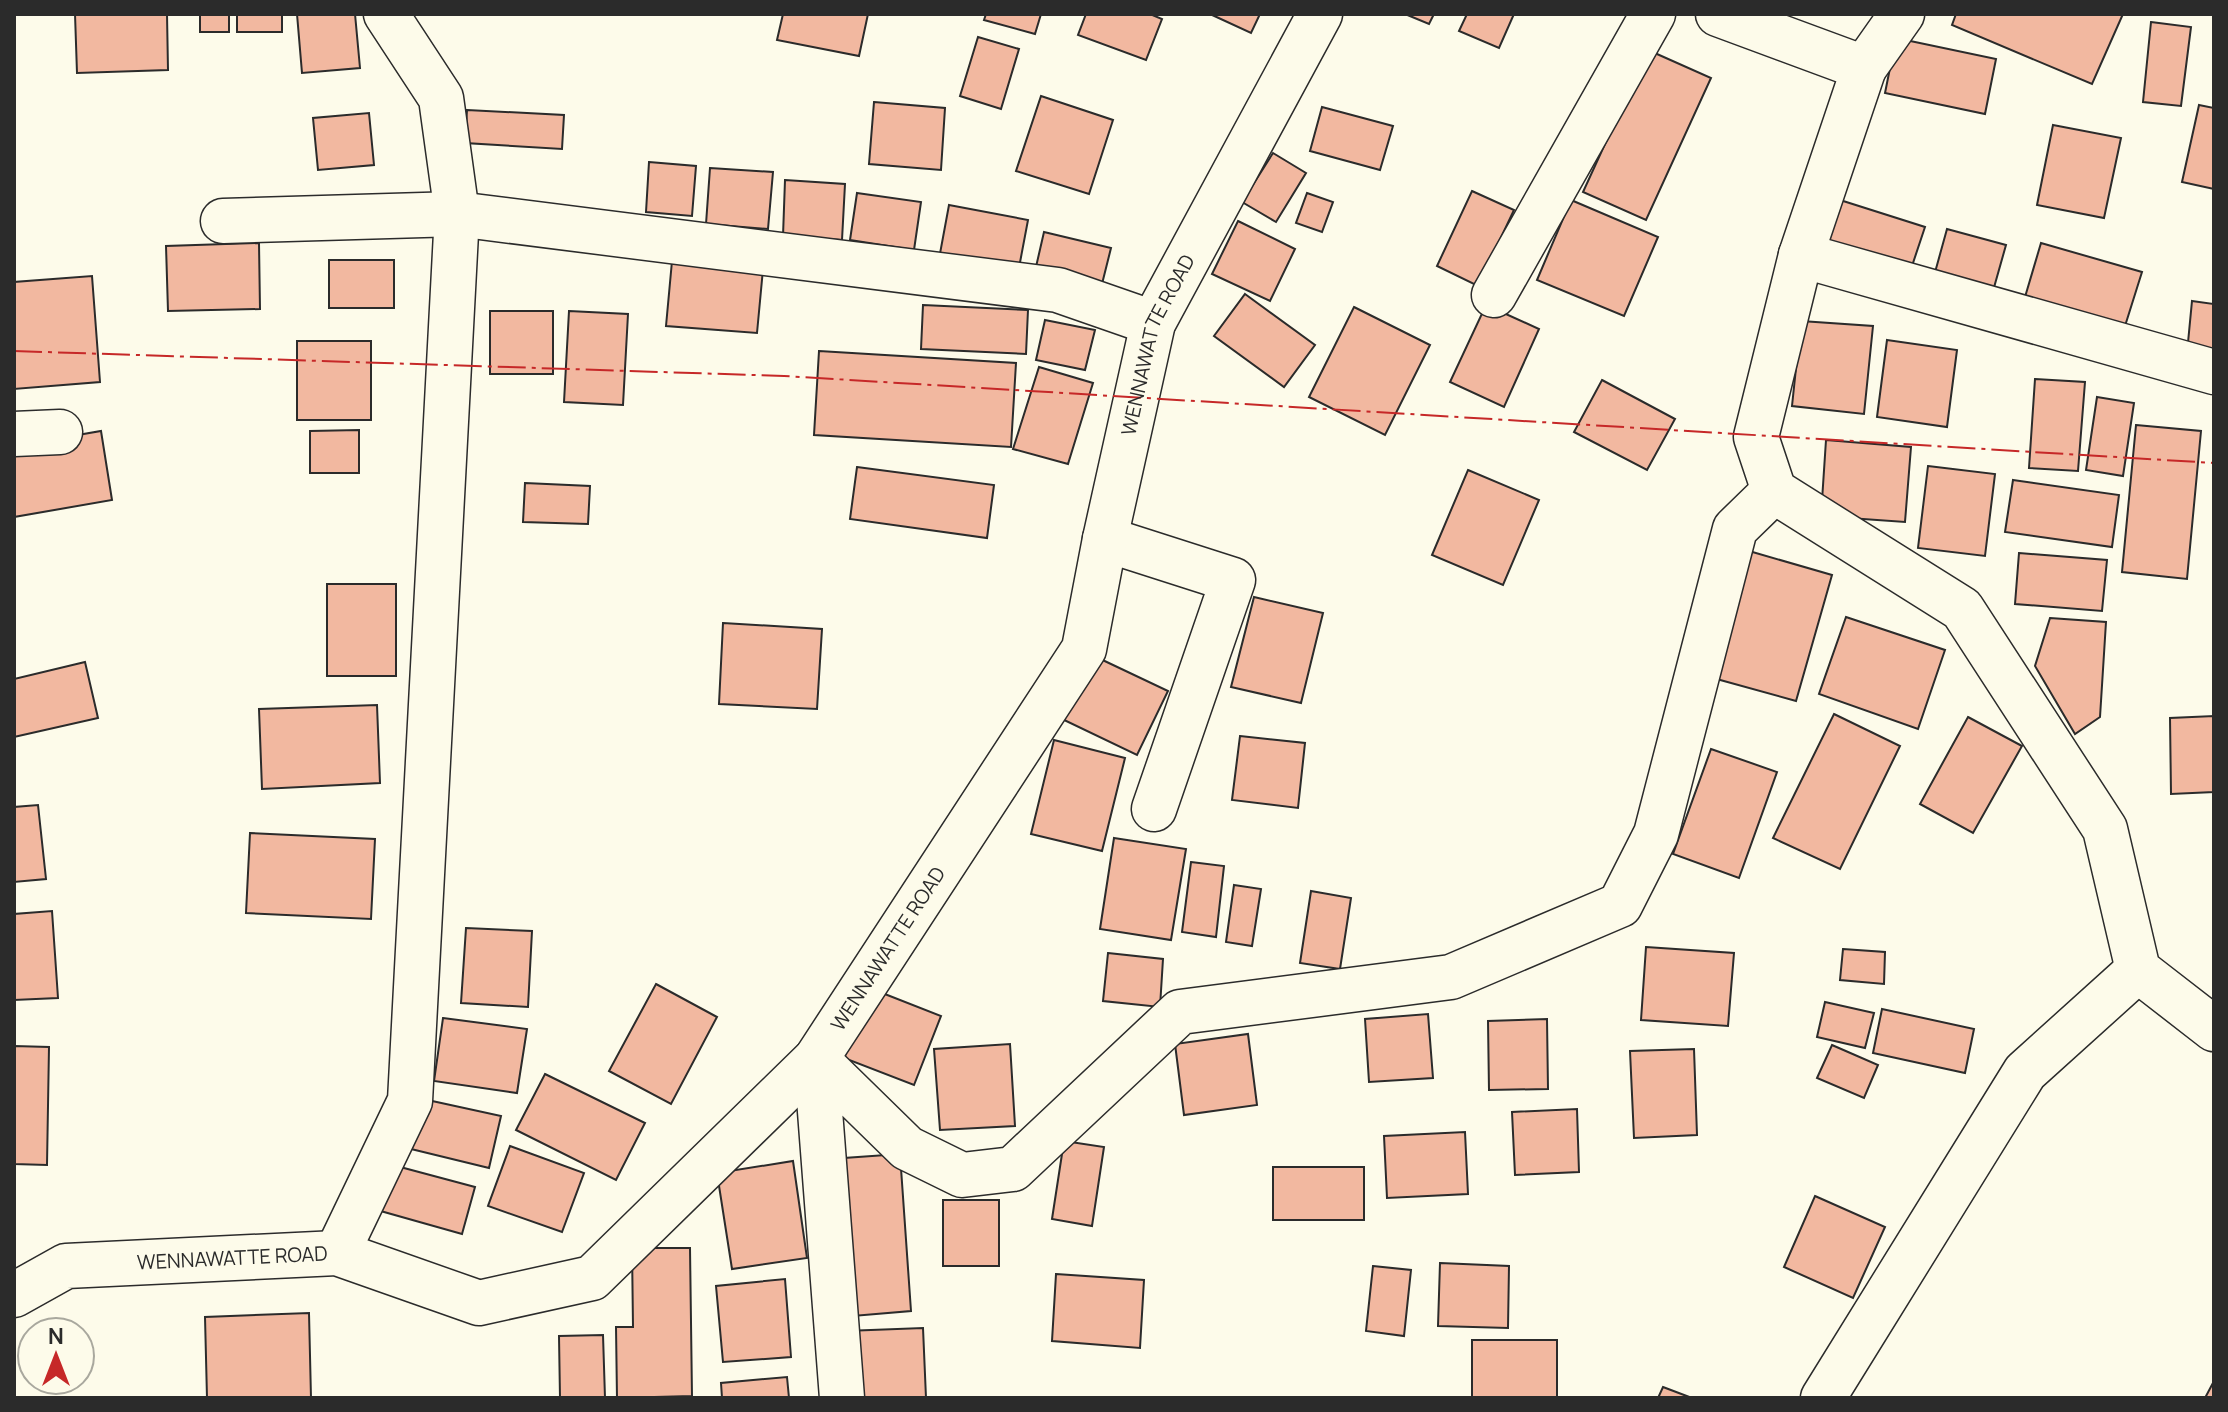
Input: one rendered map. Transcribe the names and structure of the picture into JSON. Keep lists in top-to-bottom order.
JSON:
{
  "streets": {
    "street": ["WENNAWATTE ROAD"]
  },
  "north": "top"
}
